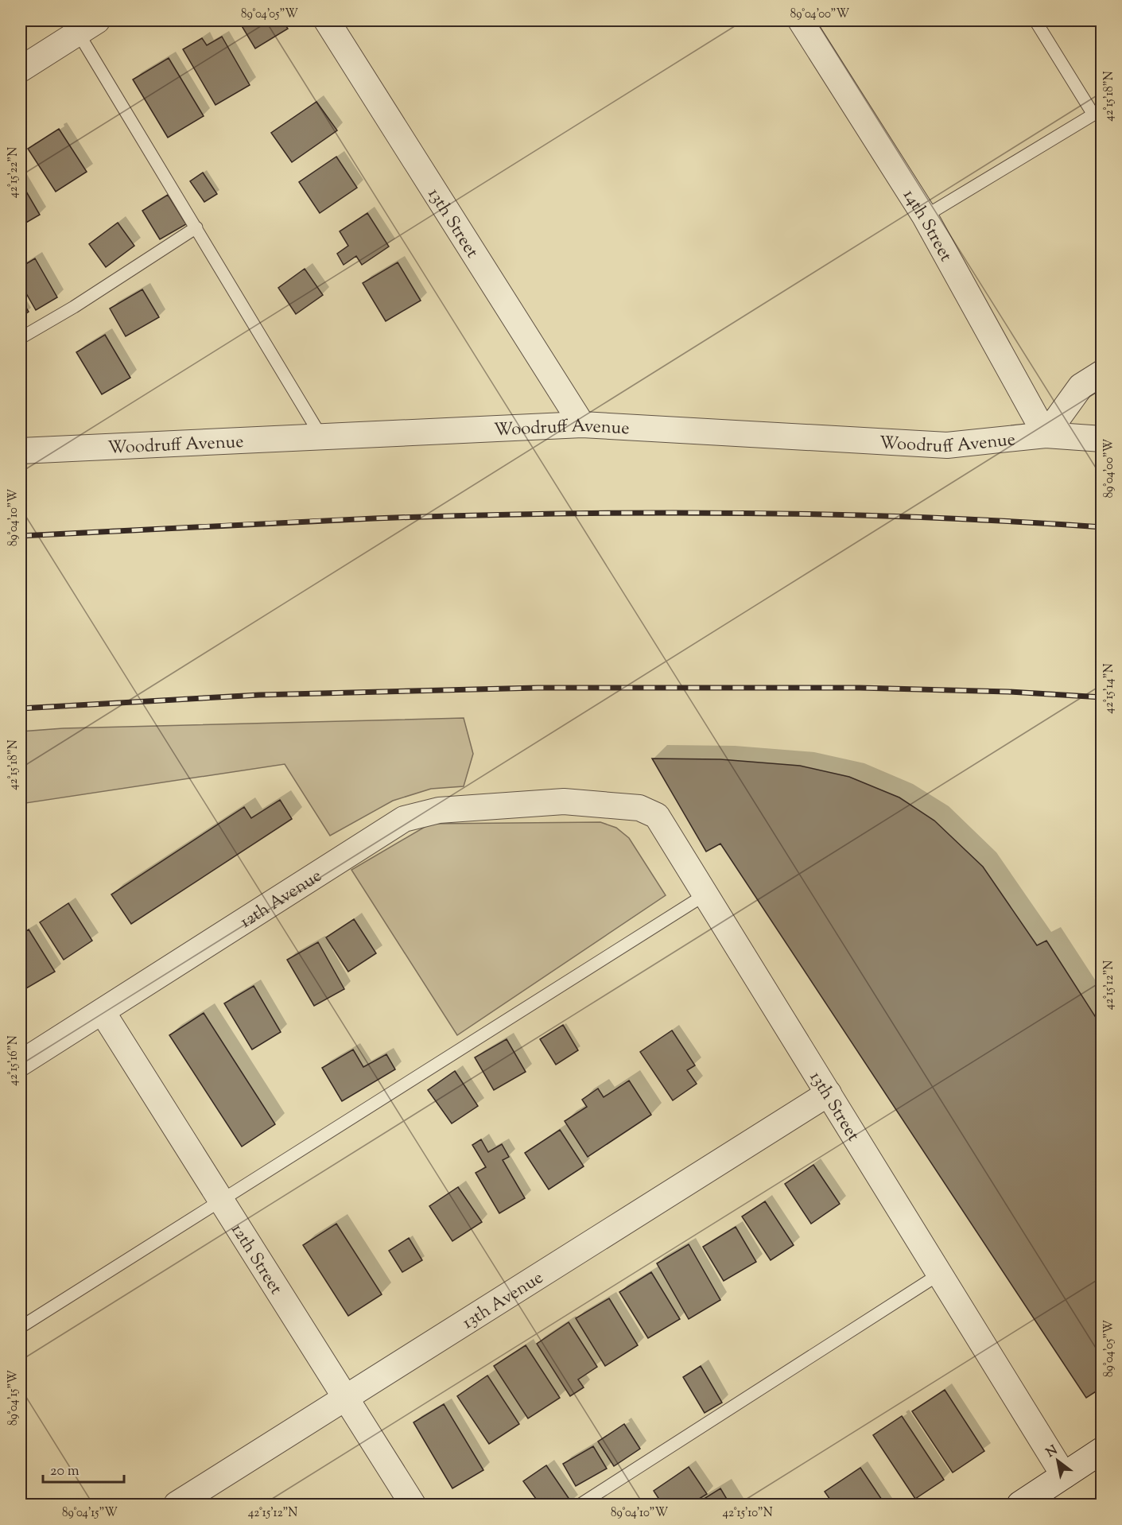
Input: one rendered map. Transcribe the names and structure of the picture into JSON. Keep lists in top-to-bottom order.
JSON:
{
  "streets": {
    "street": [
      "13th Street",
      "14th Street",
      "Woodruff Avenue",
      "12th Avenue",
      "12th Street",
      "13th Avenue"
    ]
  },
  "crossings": [
    ["13th Street", "Woodruff Avenue"],
    ["13th Street", "12th Avenue"],
    ["13th Street", "13th Avenue"],
    ["14th Street", "Woodruff Avenue"],
    ["12th Avenue", "12th Street"],
    ["12th Street", "13th Avenue"]
  ],
  "scale_bar": "20 m",
  "north": "top left",
  "coordinates": [
    "89°04'05\"W",
    "89°04'00\"W",
    "42°15'18\"N",
    "42°15'22\"N",
    "89°04'10\"W",
    "42°15'14\"N",
    "42°15'12\"N",
    "42°15'16\"N",
    "89°04'15\"W",
    "42°15'10\"N"
  ]
}
